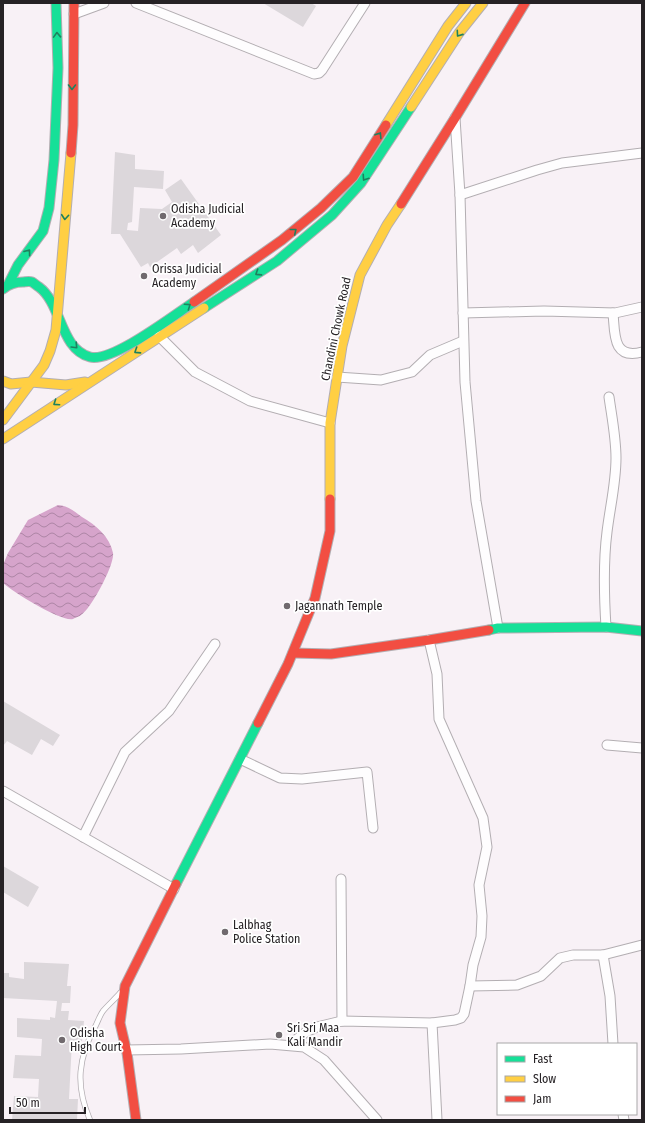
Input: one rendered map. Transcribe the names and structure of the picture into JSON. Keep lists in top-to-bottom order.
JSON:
{
  "streets": {
    "main road": ["Chandini Chowk Road"]
  },
  "places": [
    "Odisha Judicial Academy",
    "Orissa Judicial Academy",
    "Jagannath Temple",
    "Lalbhag Police Station",
    "Sri Sri Maa Kali Mandir",
    "Odisha High Court"
  ],
  "legend": ["Fast", "Slow", "Jam"],
  "scale_bar": "50 m"
}
